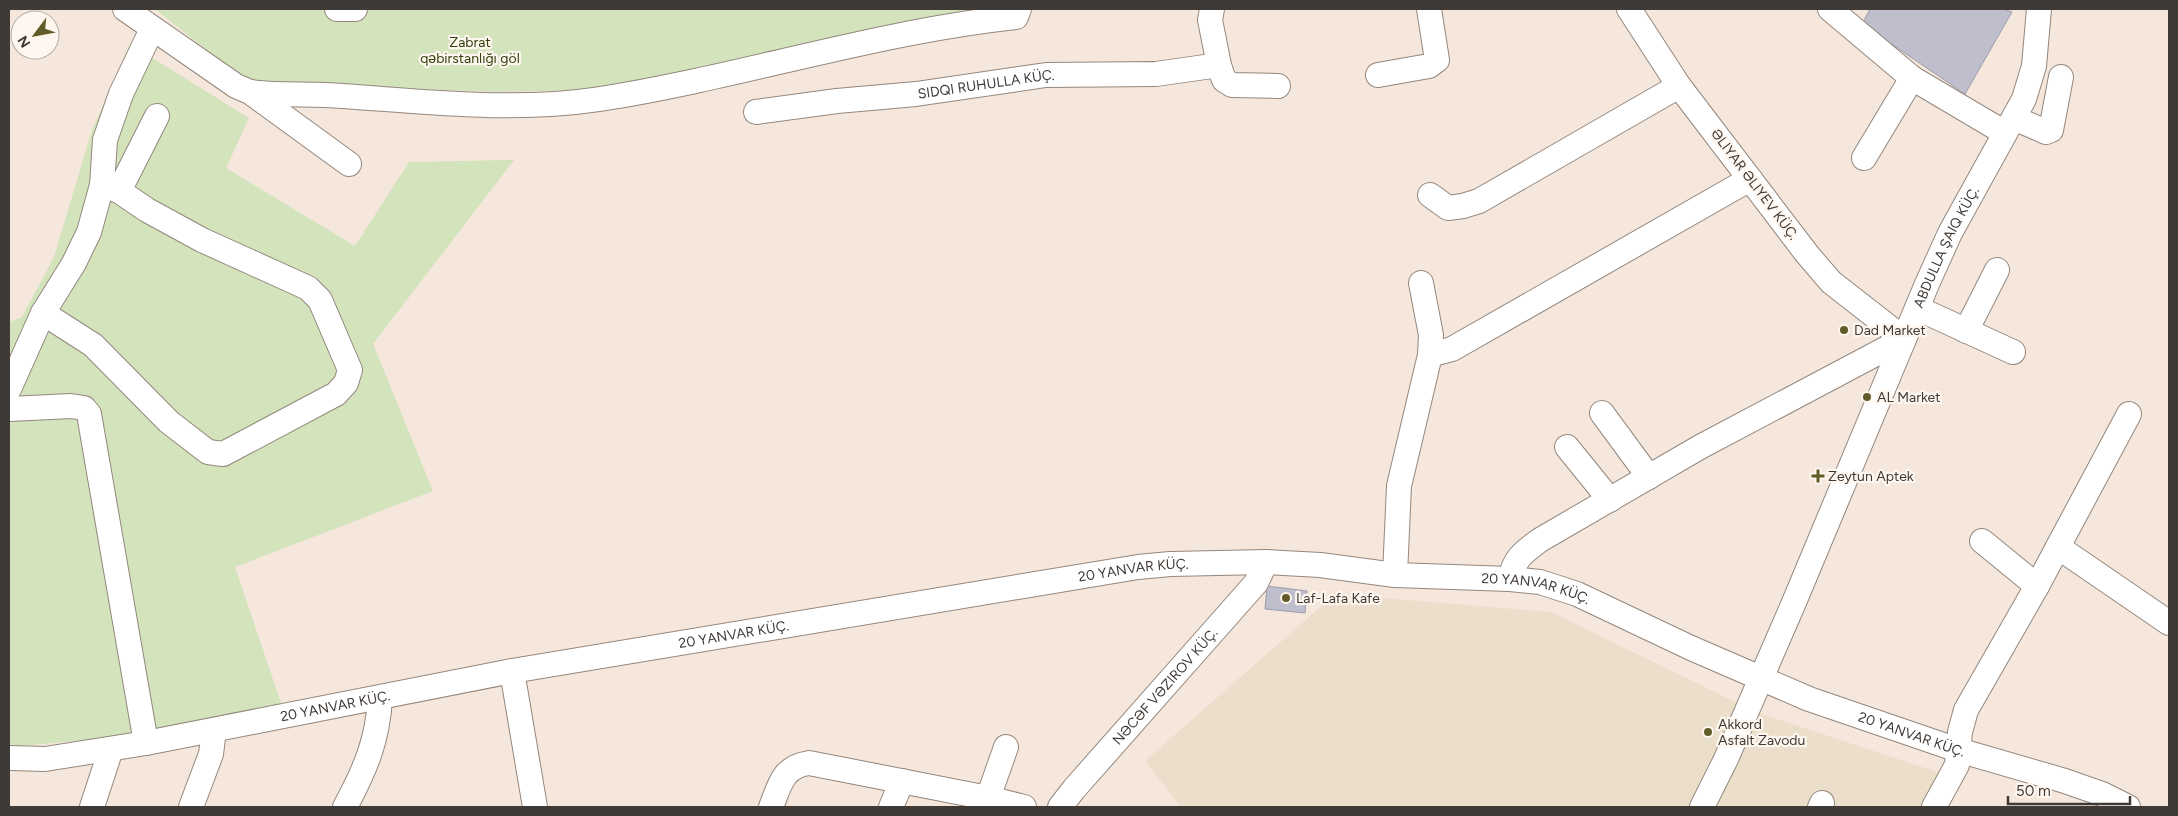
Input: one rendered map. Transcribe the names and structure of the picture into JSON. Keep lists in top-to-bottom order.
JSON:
{
  "streets": {
    "street": [
      "SIDQI RUHULLA KÜÇ.",
      "ƏLIYAR ƏLIYEV KÜÇ.",
      "ABDULLA ŞAIQ KÜÇ.",
      "20 YANVAR KÜÇ.",
      "NƏCƏF VƏZIROV KÜÇ."
    ]
  },
  "crossings": [
    ["ƏLIYAR ƏLIYEV KÜÇ.", "ABDULLA ŞAIQ KÜÇ."],
    ["ABDULLA ŞAIQ KÜÇ.", "20 YANVAR KÜÇ."],
    ["20 YANVAR KÜÇ.", "NƏCƏF VƏZIROV KÜÇ."]
  ],
  "parks": ["Zabrat qəbirstanlığı göl"],
  "places": {
    "other": [
      "Dad Market",
      "AL Market",
      "Laf-Lafa Kafe",
      "Akkord Asfalt Zavodu"
    ],
    "health": ["Zeytun Aptek"]
  },
  "scale_bar": "50 m",
  "north": "bottom left"
}
